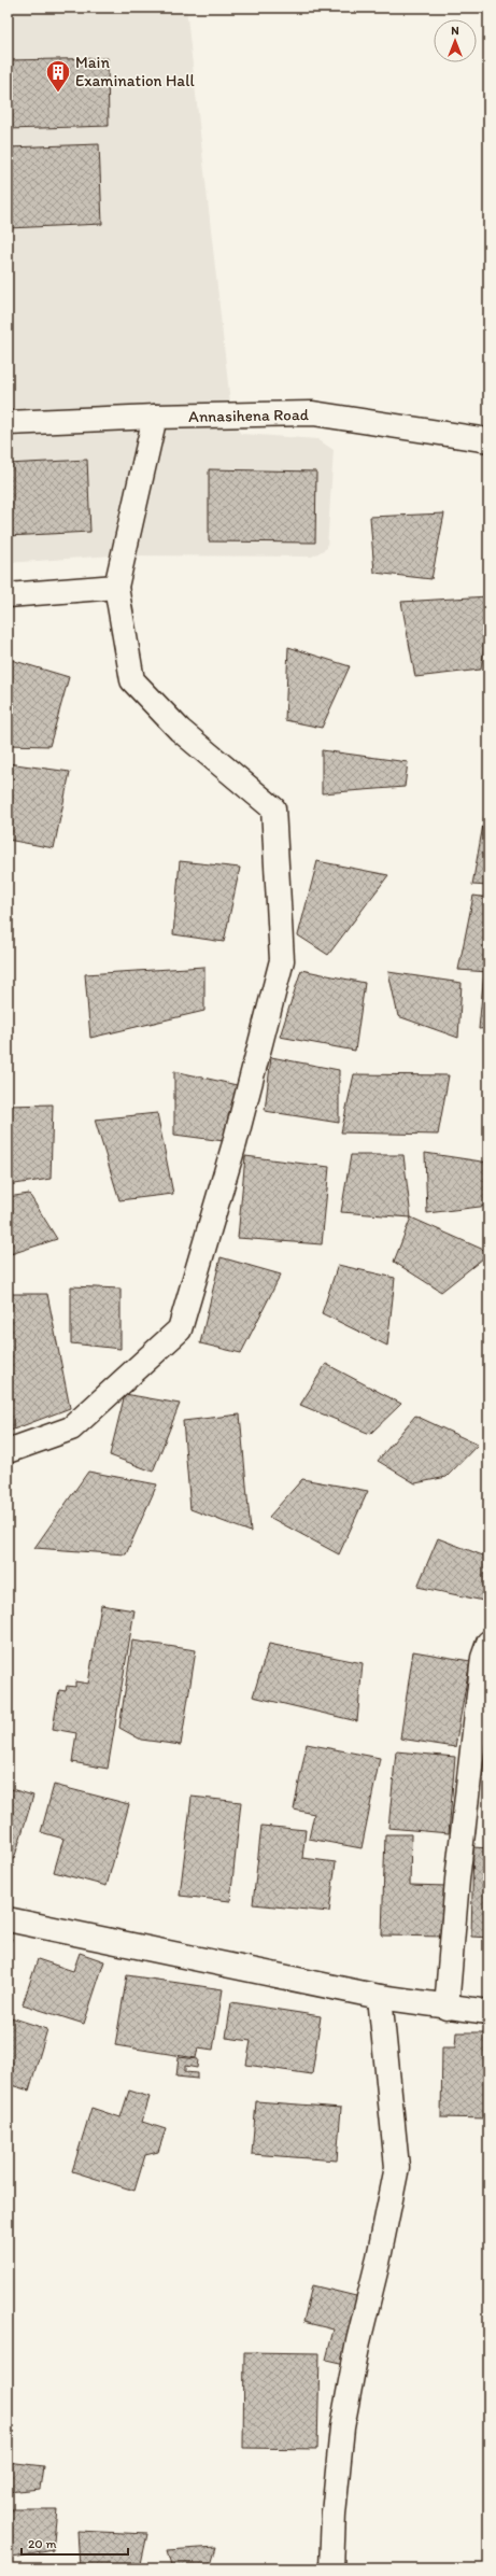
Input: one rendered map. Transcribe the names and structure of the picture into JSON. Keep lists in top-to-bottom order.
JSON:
{
  "streets": {
    "street": ["Annasihena Road"]
  },
  "places": {
    "building": ["Main Examination Hall"]
  },
  "scale_bar": "20 m",
  "north": "top"
}
